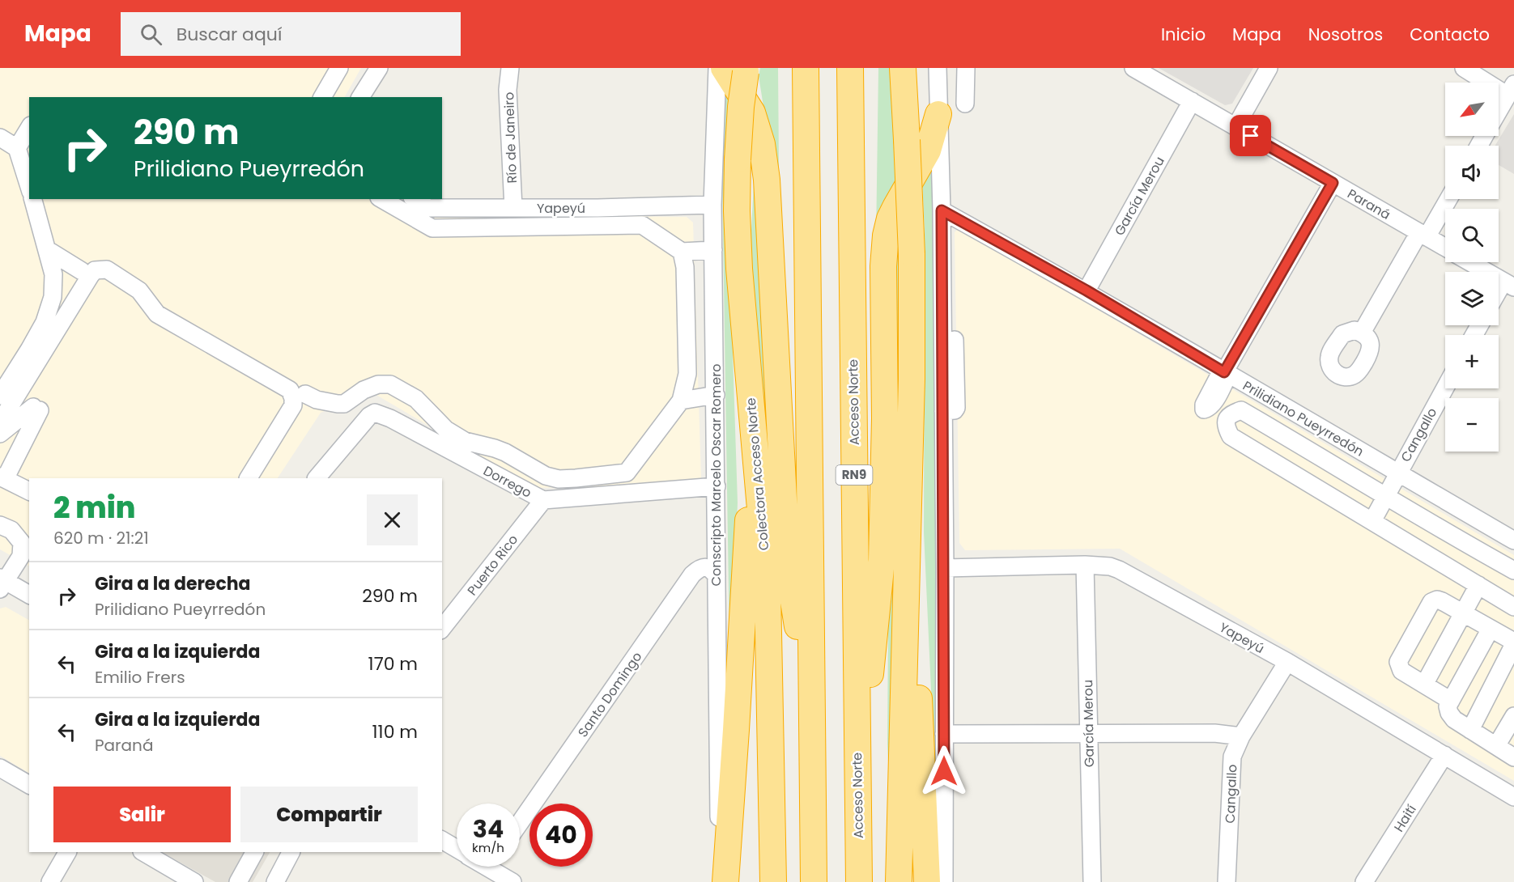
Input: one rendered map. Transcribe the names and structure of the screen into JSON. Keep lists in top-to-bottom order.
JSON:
{
  "streets": {
    "highway": ["Acceso Norte", "Colectora Acceso Norte", "RN9"],
    "street": [
      "Río de Janeiro",
      "García Merou",
      "Paraná",
      "Yapeyú",
      "Prilidiano Pueyrredón",
      "Cangallo",
      "Conscripto Marcelo Oscar Romero",
      "Dorrego",
      "Puerto Rico",
      "Santo Domingo",
      "Haití"
    ]
  },
  "crossings": [
    ["Río de Janeiro", "Yapeyú"],
    ["García Merou", "Paraná"],
    ["García Merou", "Yapeyú"],
    ["García Merou", "Prilidiano Pueyrredón"],
    ["Yapeyú", "Cangallo"],
    ["Yapeyú", "Conscripto Marcelo Oscar Romero"],
    ["Yapeyú", "Haití"],
    ["Prilidiano Pueyrredón", "Cangallo"],
    ["Conscripto Marcelo Oscar Romero", "Dorrego"],
    ["Conscripto Marcelo Oscar Romero", "Santo Domingo"],
    ["Dorrego", "Puerto Rico"]
  ],
  "north": "bottom left",
  "page": {
    "header": "Mapa",
    "search": "Buscar aquí",
    "nav": [
      "Inicio",
      "Mapa",
      "Nosotros",
      "Contacto"
    ],
    "map_buttons": ["+", "−"],
    "turn": ["290 m", "Prilidiano Pueyrredón"],
    "heading": ["2 min", "620 m · 21:21"],
    "list": [
      {
        "name": "Gira a la derecha",
        "note": "Prilidiano Pueyrredón",
        "value": "290 m"
      },
      {
        "name": "Gira a la izquierda",
        "note": "Emilio Frers",
        "value": "170 m"
      },
      {
        "name": "Gira a la izquierda",
        "note": "Paraná",
        "value": "110 m"
      }
    ],
    "buttons": ["Salir", "Compartir"],
    "speed": "34 km/h",
    "limit": "40"
  }
}
